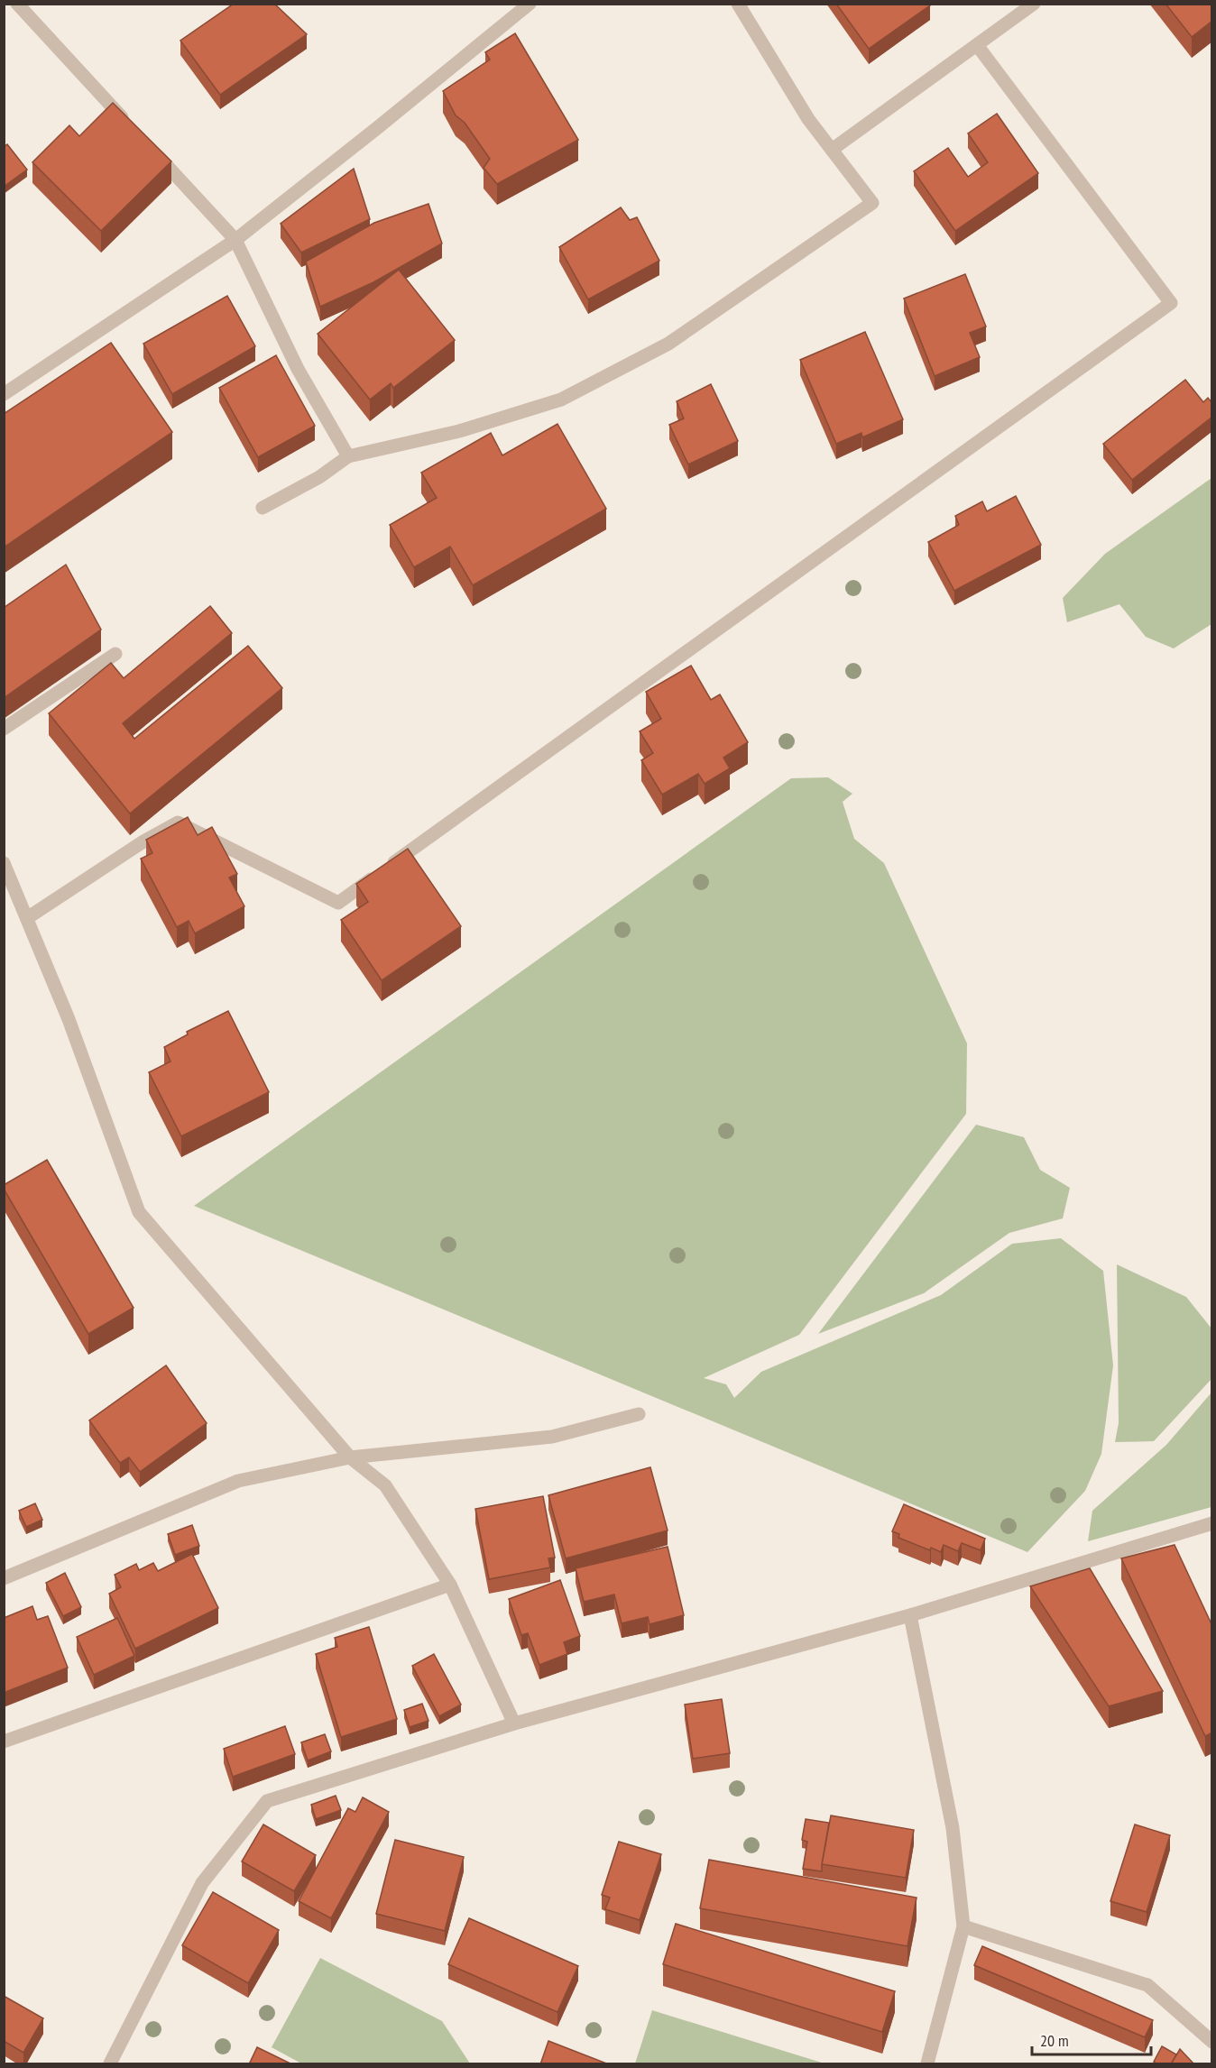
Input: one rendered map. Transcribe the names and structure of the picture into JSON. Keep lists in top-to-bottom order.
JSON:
{
  "scale_bar": "20 m"
}
